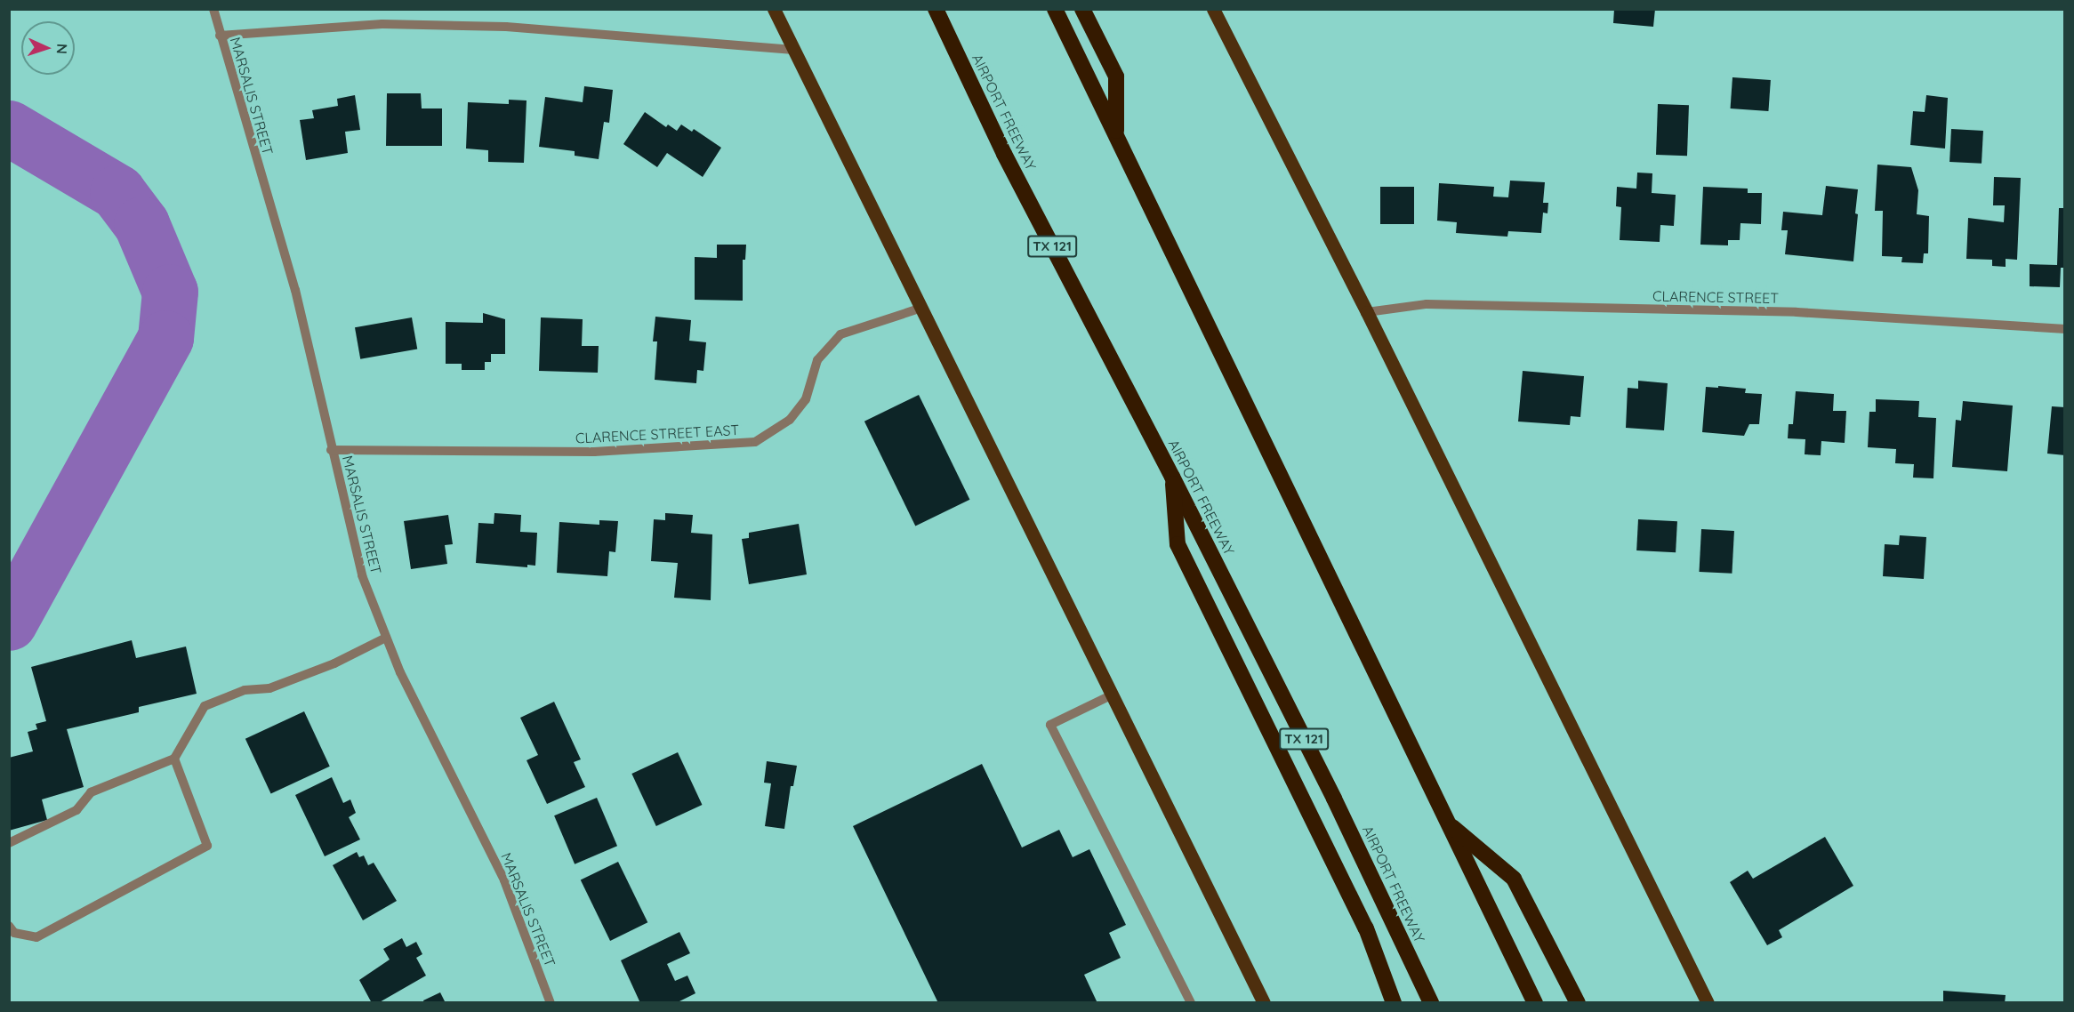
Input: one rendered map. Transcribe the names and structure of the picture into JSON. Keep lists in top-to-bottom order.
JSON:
{
  "streets": {
    "highway": ["AIRPORT FREEWAY", "TX 121"],
    "street": ["MARSALIS STREET", "CLARENCE STREET", "CLARENCE STREET EAST"]
  },
  "crossings": [
    ["MARSALIS STREET", "CLARENCE STREET EAST"]
  ],
  "north": "right"
}
